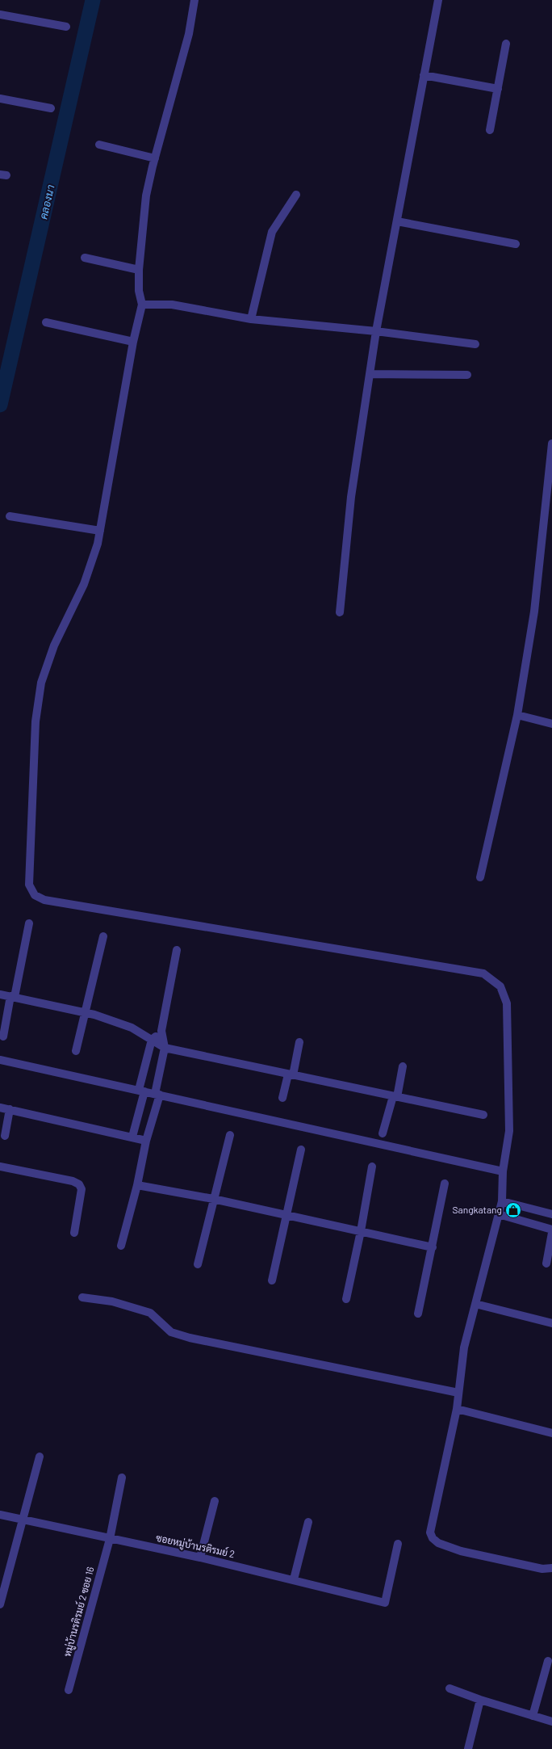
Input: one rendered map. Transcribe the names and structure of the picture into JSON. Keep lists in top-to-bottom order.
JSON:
{
  "streets": {
    "street": ["ซอยหมู่บ้านรติรมย์ 2", "หมู่บ้านรติรมย์ 2 ซอย 16"]
  },
  "crossings": [
    ["ซอยหมู่บ้านรติรมย์ 2", "หมู่บ้านรติรมย์ 2 ซอย 16"]
  ],
  "water": ["คลองนา"],
  "places": {
    "shop": ["Sangkatang"]
  }
}
